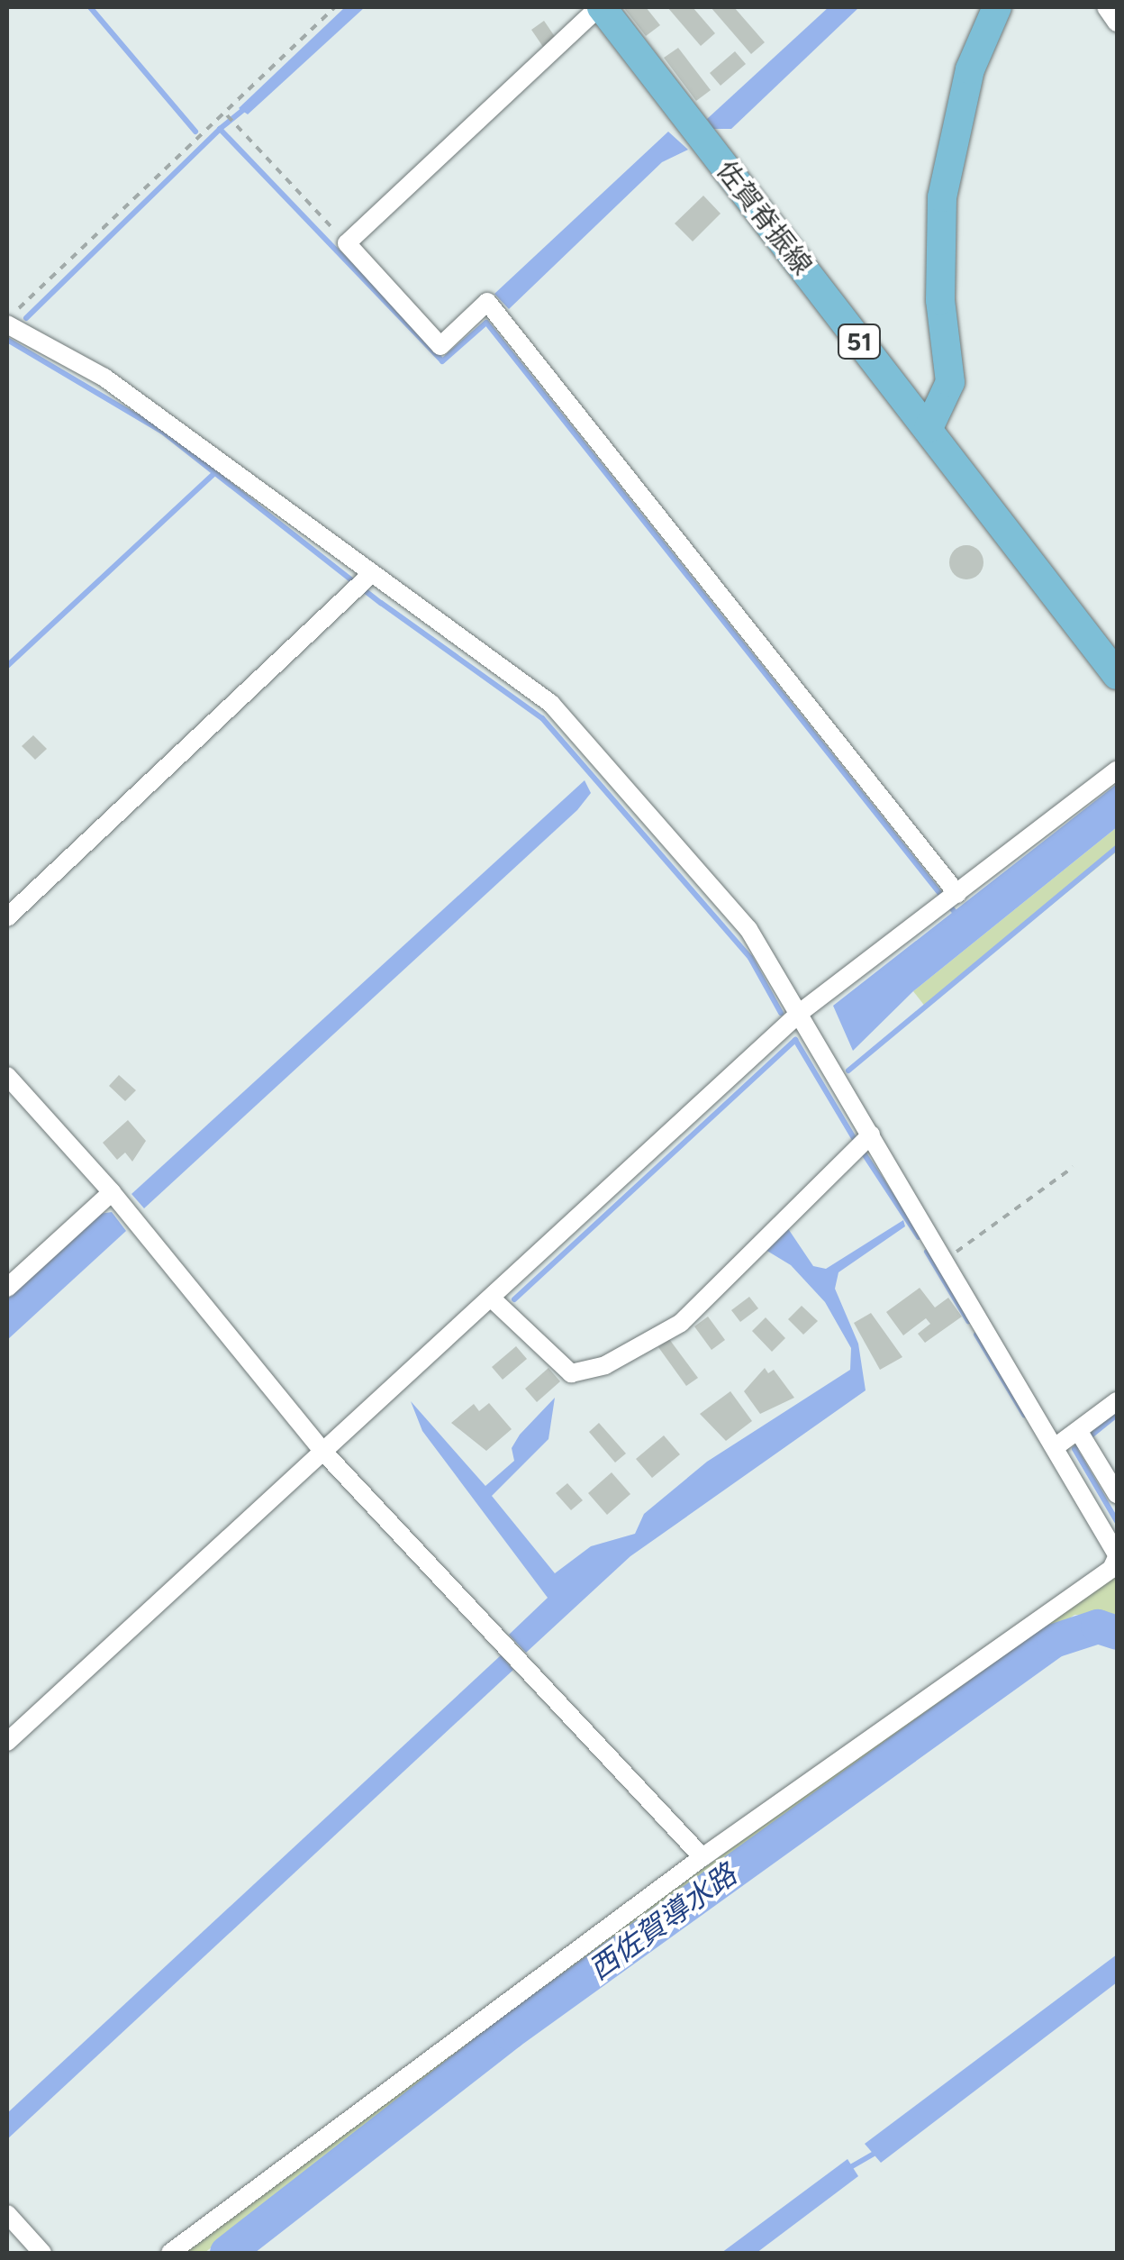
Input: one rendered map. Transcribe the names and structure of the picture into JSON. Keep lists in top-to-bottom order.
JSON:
{
  "streets": {
    "main road": ["佐賀脊振線", "51"]
  },
  "water": ["西佐賀導水路"]
}
